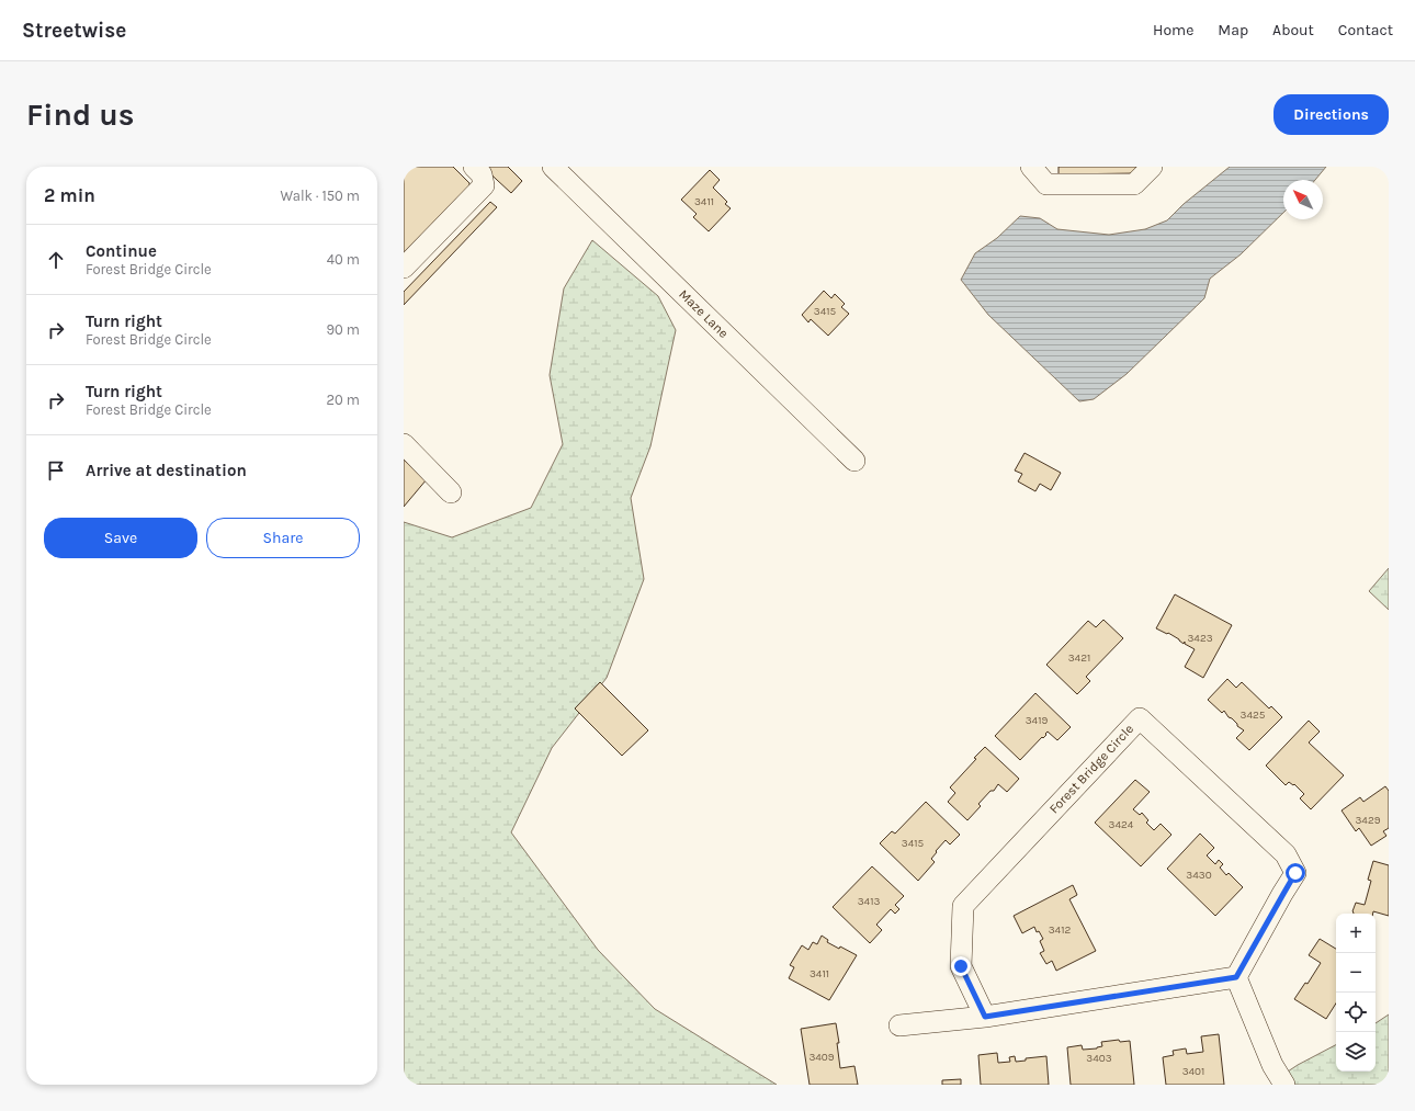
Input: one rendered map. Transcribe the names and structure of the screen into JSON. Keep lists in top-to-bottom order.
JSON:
{
  "streets": {
    "street": ["Maze Lane", "Forest Bridge Circle"]
  },
  "house_numbers": [
    "3411",
    "3415",
    "3423",
    "3421",
    "3425",
    "3419",
    "3429",
    "3424",
    "3415",
    "3430",
    "3413",
    "3412",
    "3411",
    "3409",
    "3403",
    "3401"
  ],
  "north": "top left",
  "page": {
    "header": "Streetwise",
    "nav": [
      "Home",
      "Map",
      "About",
      "Contact"
    ],
    "buttons": [
      "Directions",
      ["Save", "Share"]
    ],
    "title": "Find us",
    "heading": ["2 min", "Walk · 150 m"],
    "list": [
      ["Continue", "Forest Bridge Circle", "40 m"],
      ["Turn right", "Forest Bridge Circle", "90 m"],
      ["Turn right", "Forest Bridge Circle", "20 m"],
      "Arrive at destination"
    ],
    "map_buttons": ["+", "−"]
  }
}
